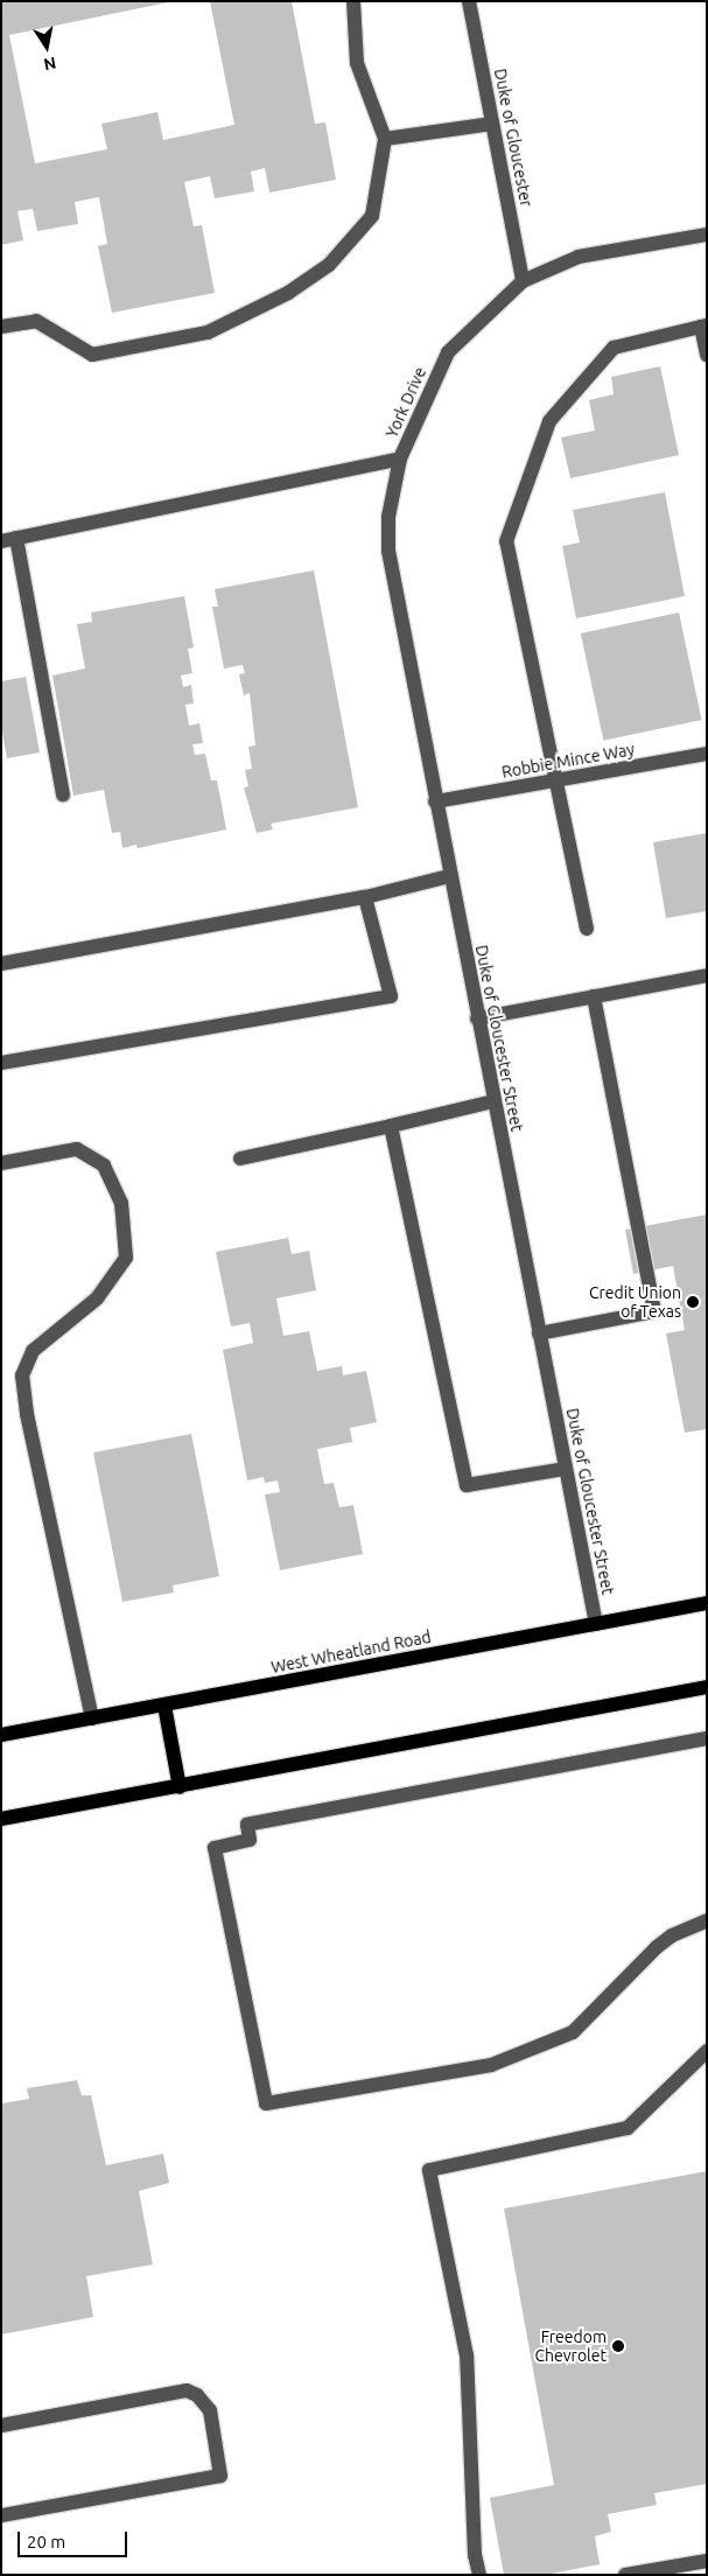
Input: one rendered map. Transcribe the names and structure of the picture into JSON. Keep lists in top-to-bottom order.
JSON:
{
  "streets": {
    "main road": ["West Wheatland Road"],
    "street": [
      "Duke of Gloucester",
      "York Drive",
      "Robbie Mince Way",
      "Duke of Gloucester Street"
    ]
  },
  "crossings": [
    ["Duke of Gloucester", "York Drive"],
    ["York Drive", "Duke of Gloucester Street"],
    ["Robbie Mince Way", "Duke of Gloucester Street"],
    ["Duke of Gloucester Street", "West Wheatland Road"]
  ],
  "places": ["Credit Union of Texas", "Freedom Chevrolet"],
  "scale_bar": "20 m",
  "north": "bottom"
}
